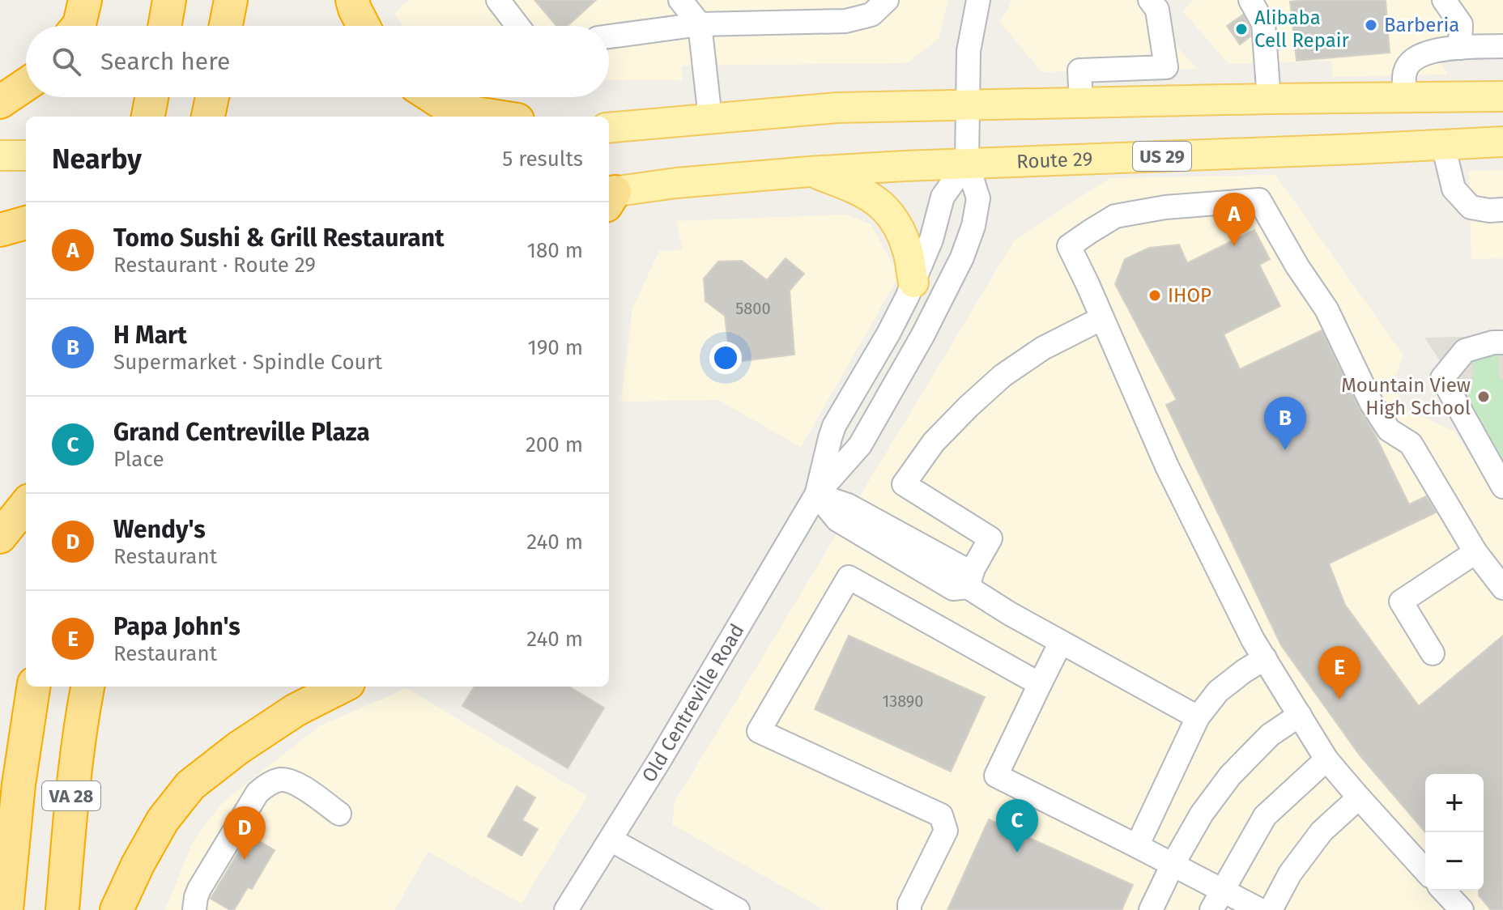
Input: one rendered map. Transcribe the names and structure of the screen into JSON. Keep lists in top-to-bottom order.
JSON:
{
  "streets": {
    "highway": ["VA 28"],
    "main road": ["US 29", "Route 29"],
    "street": ["Old Centreville Road"]
  },
  "crossings": [
    ["Route 29", "Old Centreville Road"]
  ],
  "places": [
    "Barberia",
    "Alibaba Cell Repair",
    "IHOP",
    "Mountain View High School"
  ],
  "house_numbers": ["5800", "13890"],
  "page": {
    "search": "Search here",
    "heading": ["Nearby", "5 results"],
    "pins": [
      "A",
      "B",
      "E",
      "C",
      "D"
    ],
    "list": [
      {
        "mark": "A",
        "name": "Tomo Sushi & Grill Restaurant",
        "note": "Restaurant · Route 29",
        "value": "180 m"
      },
      {
        "mark": "B",
        "name": "H Mart",
        "note": "Supermarket · Spindle Court",
        "value": "190 m"
      },
      {
        "mark": "C",
        "name": "Grand Centreville Plaza",
        "note": "Place",
        "value": "200 m"
      },
      {
        "mark": "D",
        "name": "Wendy's",
        "note": "Restaurant",
        "value": "240 m"
      },
      {
        "mark": "E",
        "name": "Papa John's",
        "note": "Restaurant",
        "value": "240 m"
      }
    ],
    "map_buttons": ["+", "−"]
  }
}
